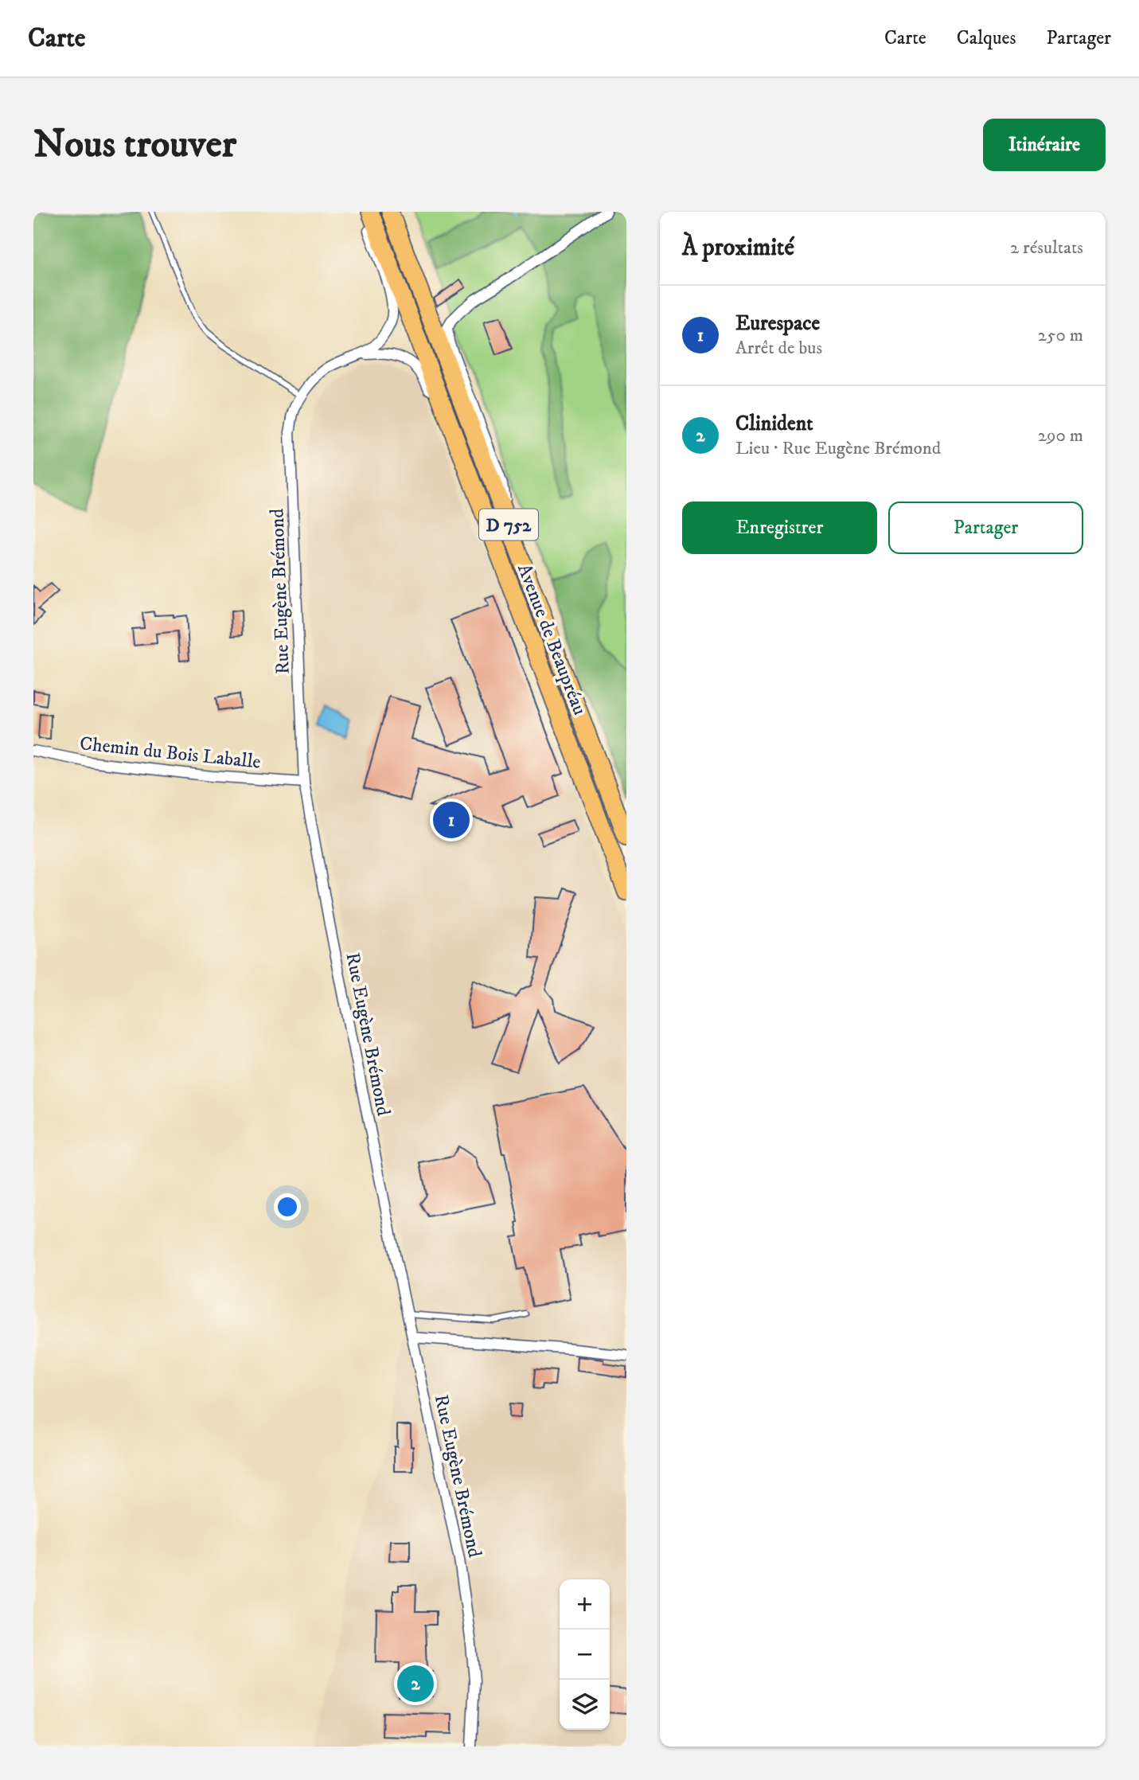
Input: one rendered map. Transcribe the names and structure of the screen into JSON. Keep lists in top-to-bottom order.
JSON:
{
  "streets": {
    "highway": ["D 752", "Avenue de Beaupréau"],
    "street": ["Rue Eugène Brémond", "Chemin du Bois Laballe"]
  },
  "crossings": [
    ["Rue Eugène Brémond", "Avenue de Beaupréau"],
    ["Rue Eugène Brémond", "Chemin du Bois Laballe"]
  ],
  "page": {
    "header": "Carte",
    "nav": ["Carte", "Calques", "Partager"],
    "buttons": [
      "Itinéraire",
      ["Enregistrer", "Partager"]
    ],
    "title": "Nous trouver",
    "heading": ["À proximité", "2 résultats"],
    "list": [
      {
        "mark": "1",
        "name": "Eurespace",
        "note": "Arrêt de bus",
        "value": "250 m"
      },
      {
        "mark": "2",
        "name": "Clinident",
        "note": "Lieu · Rue Eugène Brémond",
        "value": "290 m"
      }
    ],
    "pins": ["1", "2"],
    "map_buttons": ["+", "−"]
  }
}
